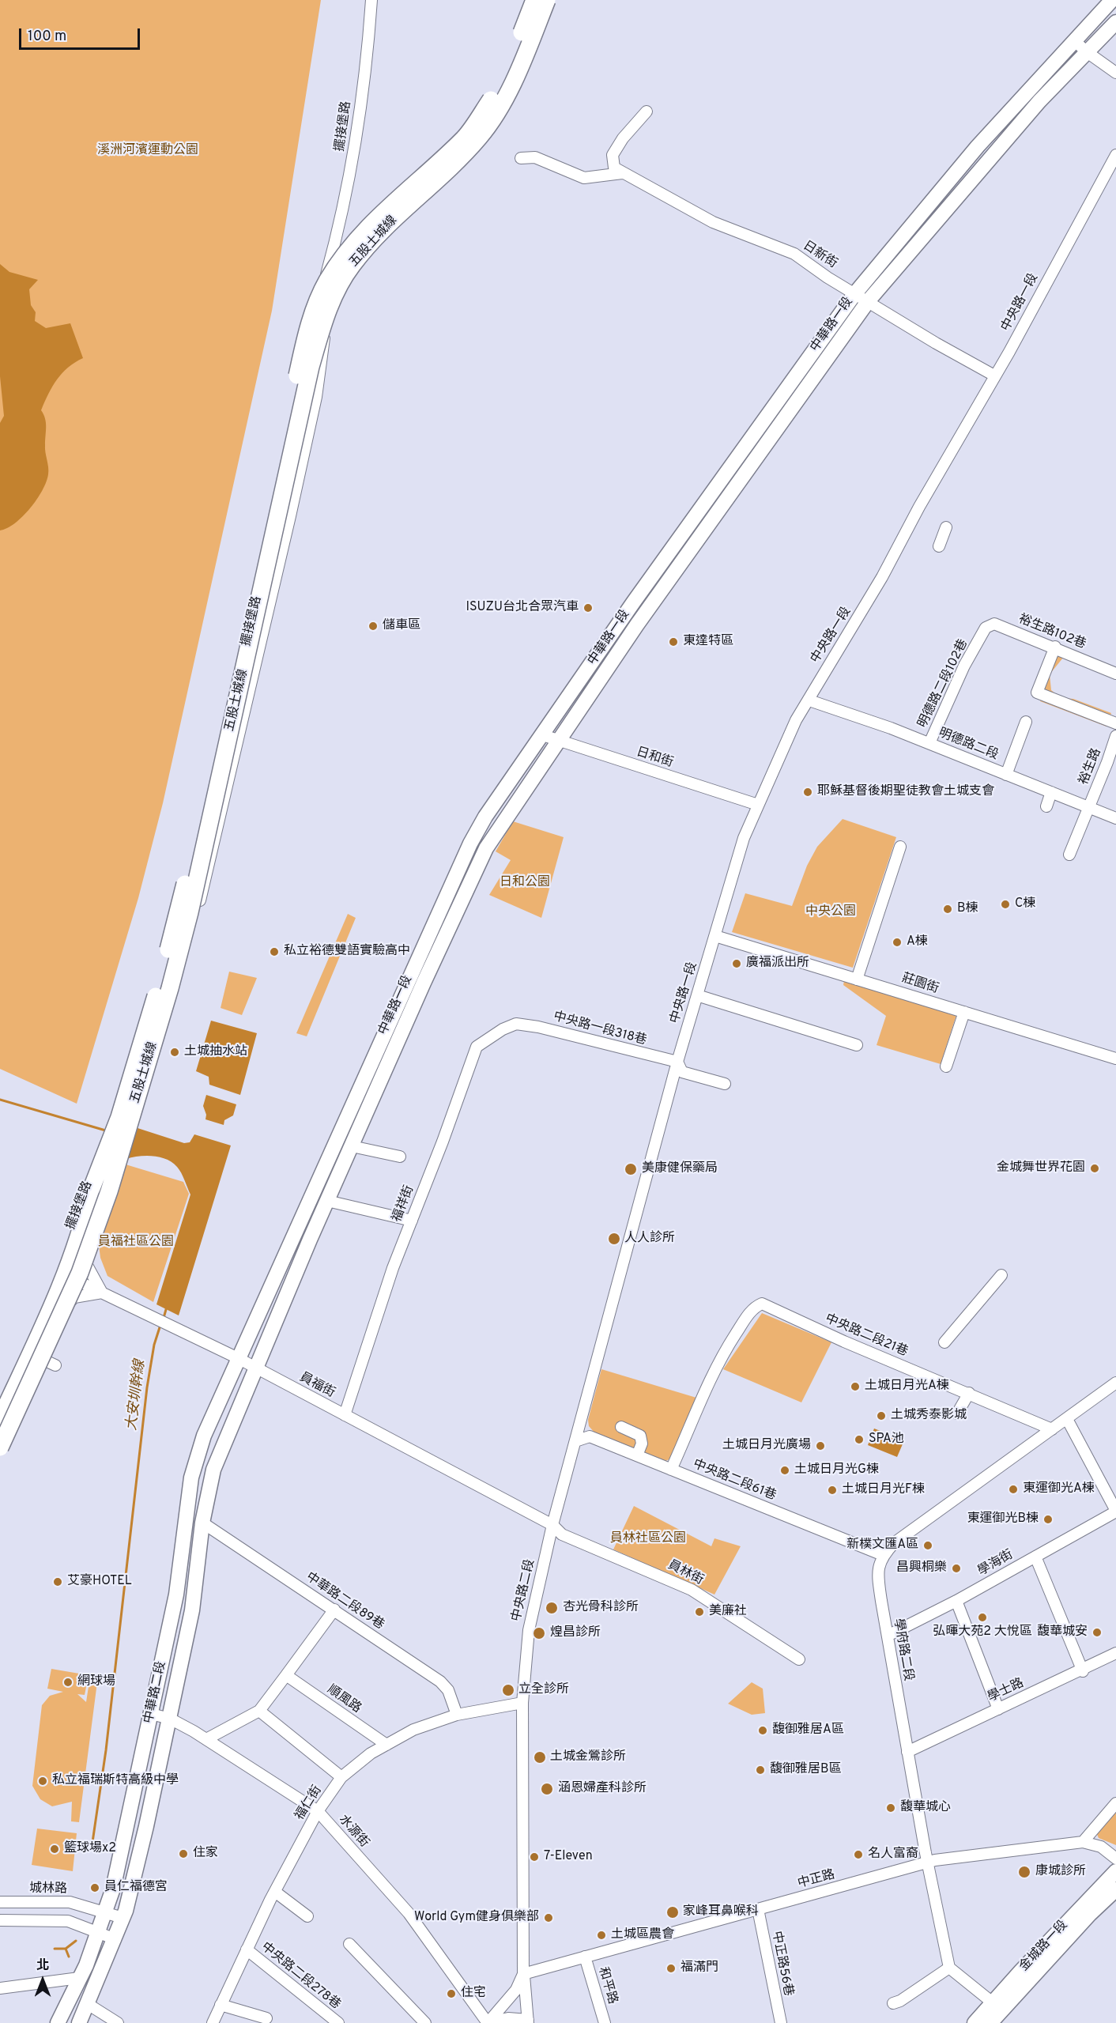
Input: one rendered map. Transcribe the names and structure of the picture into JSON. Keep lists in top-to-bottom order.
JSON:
{
  "streets": {
    "highway": ["五股土城線"],
    "main road": ["中華路一段", "中華路二段", "金城路一段"],
    "street": [
      "擺接堡路",
      "日新街",
      "中央路一段",
      "裕生路102巷",
      "明德路二段102巷",
      "明德路二段",
      "日和街",
      "裕生路",
      "莊園街",
      "中央路一段318巷",
      "福祥街",
      "中央路二段21巷",
      "員福街",
      "中央路二段61巷",
      "學海街",
      "員林街",
      "中央路二段",
      "中華路二段89巷",
      "學府路二段",
      "學士路",
      "順風路",
      "福仁街",
      "水源街",
      "中正路",
      "城林路",
      "中正路56巷",
      "中央路二段278巷",
      "和平路"
    ]
  },
  "crossings": [
    ["擺接堡路", "員福街"],
    ["日新街", "中央路一段"],
    ["日新街", "中華路一段"],
    ["中央路一段", "明德路二段"],
    ["中央路一段", "日和街"],
    ["中央路一段", "莊園街"],
    ["中央路一段", "中央路一段318巷"],
    ["中央路一段", "中央路二段"],
    ["中華路一段", "日和街"],
    ["中華路一段", "員福街"],
    ["中華路一段", "中華路二段"],
    ["裕生路102巷", "明德路二段102巷"],
    ["明德路二段102巷", "明德路二段"],
    ["明德路二段", "裕生路"],
    ["中央路一段318巷", "福祥街"],
    ["福祥街", "員福街"],
    ["中央路二段21巷", "中央路二段61巷"],
    ["員福街", "員林街"],
    ["員福街", "中央路二段"],
    ["員福街", "中華路二段"],
    ["中央路二段61巷", "中央路二段"],
    ["中央路二段61巷", "學府路二段"],
    ["學海街", "學府路二段"],
    ["員林街", "中央路二段"],
    ["中央路二段", "福仁街"],
    ["中央路二段", "水源街"],
    ["中央路二段", "中正路"],
    ["中華路二段89巷", "中華路二段"],
    ["中華路二段89巷", "福仁街"],
    ["學府路二段", "學士路"],
    ["學府路二段", "中正路"],
    ["中華路二段", "水源街"],
    ["中華路二段", "城林路"],
    ["順風路", "福仁街"],
    ["福仁街", "水源街"],
    ["福仁街", "中央路二段278巷"],
    ["中正路", "中正路56巷"],
    ["中正路", "和平路"]
  ],
  "water": ["大安圳幹線"],
  "parks": [
    "溪洲河濱運動公園",
    "日和公園",
    "中央公園",
    "員福社區公園",
    "員林社區公園"
  ],
  "places": [
    "ISUZU台北合眾汽車",
    "儲車區",
    "東達特區",
    "耶穌基督後期聖徒教會土城支會",
    "C棟",
    "B棟",
    "A棟",
    "私立裕德雙語實驗高中",
    "廣福派出所",
    "土城抽水站",
    "金城舞世界花園",
    "美康健保藥局",
    "人人診所",
    "土城日月光A棟",
    "土城秀泰影城",
    "SPA池",
    "土城日月光廣場",
    "土城日月光G棟",
    "東運御光A棟",
    "土城日月光F棟",
    "東運御光B棟",
    "新樸文匯A區",
    "昌興桐樂",
    "艾豪HOTEL",
    "杏光骨科診所",
    "美廉社",
    "弘暉大苑2 大悅區",
    "馥華城安",
    "煌昌診所",
    "網球場",
    "立全診所",
    "馥御雅居A區",
    "土城金鶯診所",
    "馥御雅居B區",
    "私立福瑞斯特高級中學",
    "涵恩婦產科診所",
    "馥華城心",
    "籃球場x2",
    "住家",
    "名人富裔",
    "7-Eleven",
    "康城診所",
    "員仁福德宮",
    "家峰耳鼻喉科",
    "World Gym健身俱樂部",
    "土城區農會",
    "福滿門",
    "住宅"
  ],
  "scale_bar": "100 m",
  "north": "top"
}
